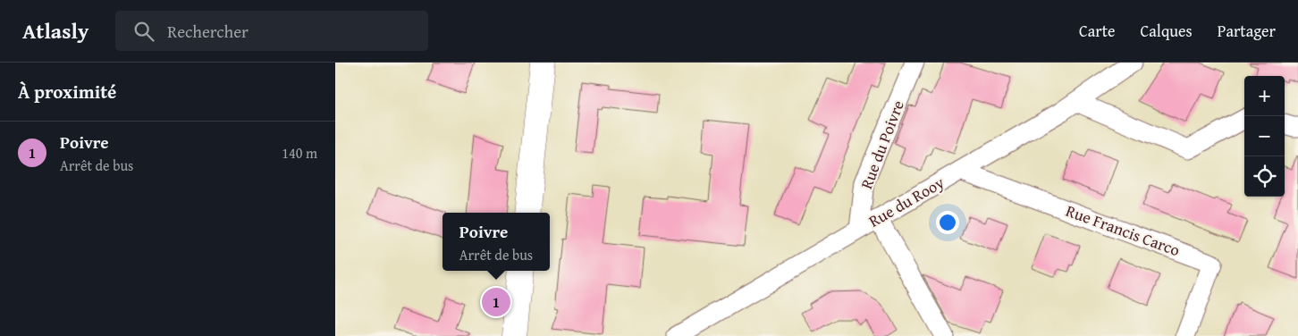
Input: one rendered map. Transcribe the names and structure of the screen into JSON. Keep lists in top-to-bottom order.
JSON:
{
  "streets": {
    "street": ["Rue du Poivre", "Rue du Rooy", "Rue Francis Carco"]
  },
  "crossings": [
    ["Rue du Poivre", "Rue du Rooy"],
    ["Rue du Rooy", "Rue Francis Carco"]
  ],
  "page": {
    "header": "Atlasly",
    "search": "Rechercher",
    "nav": ["Carte", "Calques", "Partager"],
    "heading": "À proximité",
    "map_buttons": ["+", "−"],
    "list": [
      {
        "mark": "1",
        "name": "Poivre",
        "note": "Arrêt de bus",
        "value": "140 m"
      }
    ],
    "popup": ["Poivre", "Arrêt de bus"],
    "pins": "1"
  }
}
